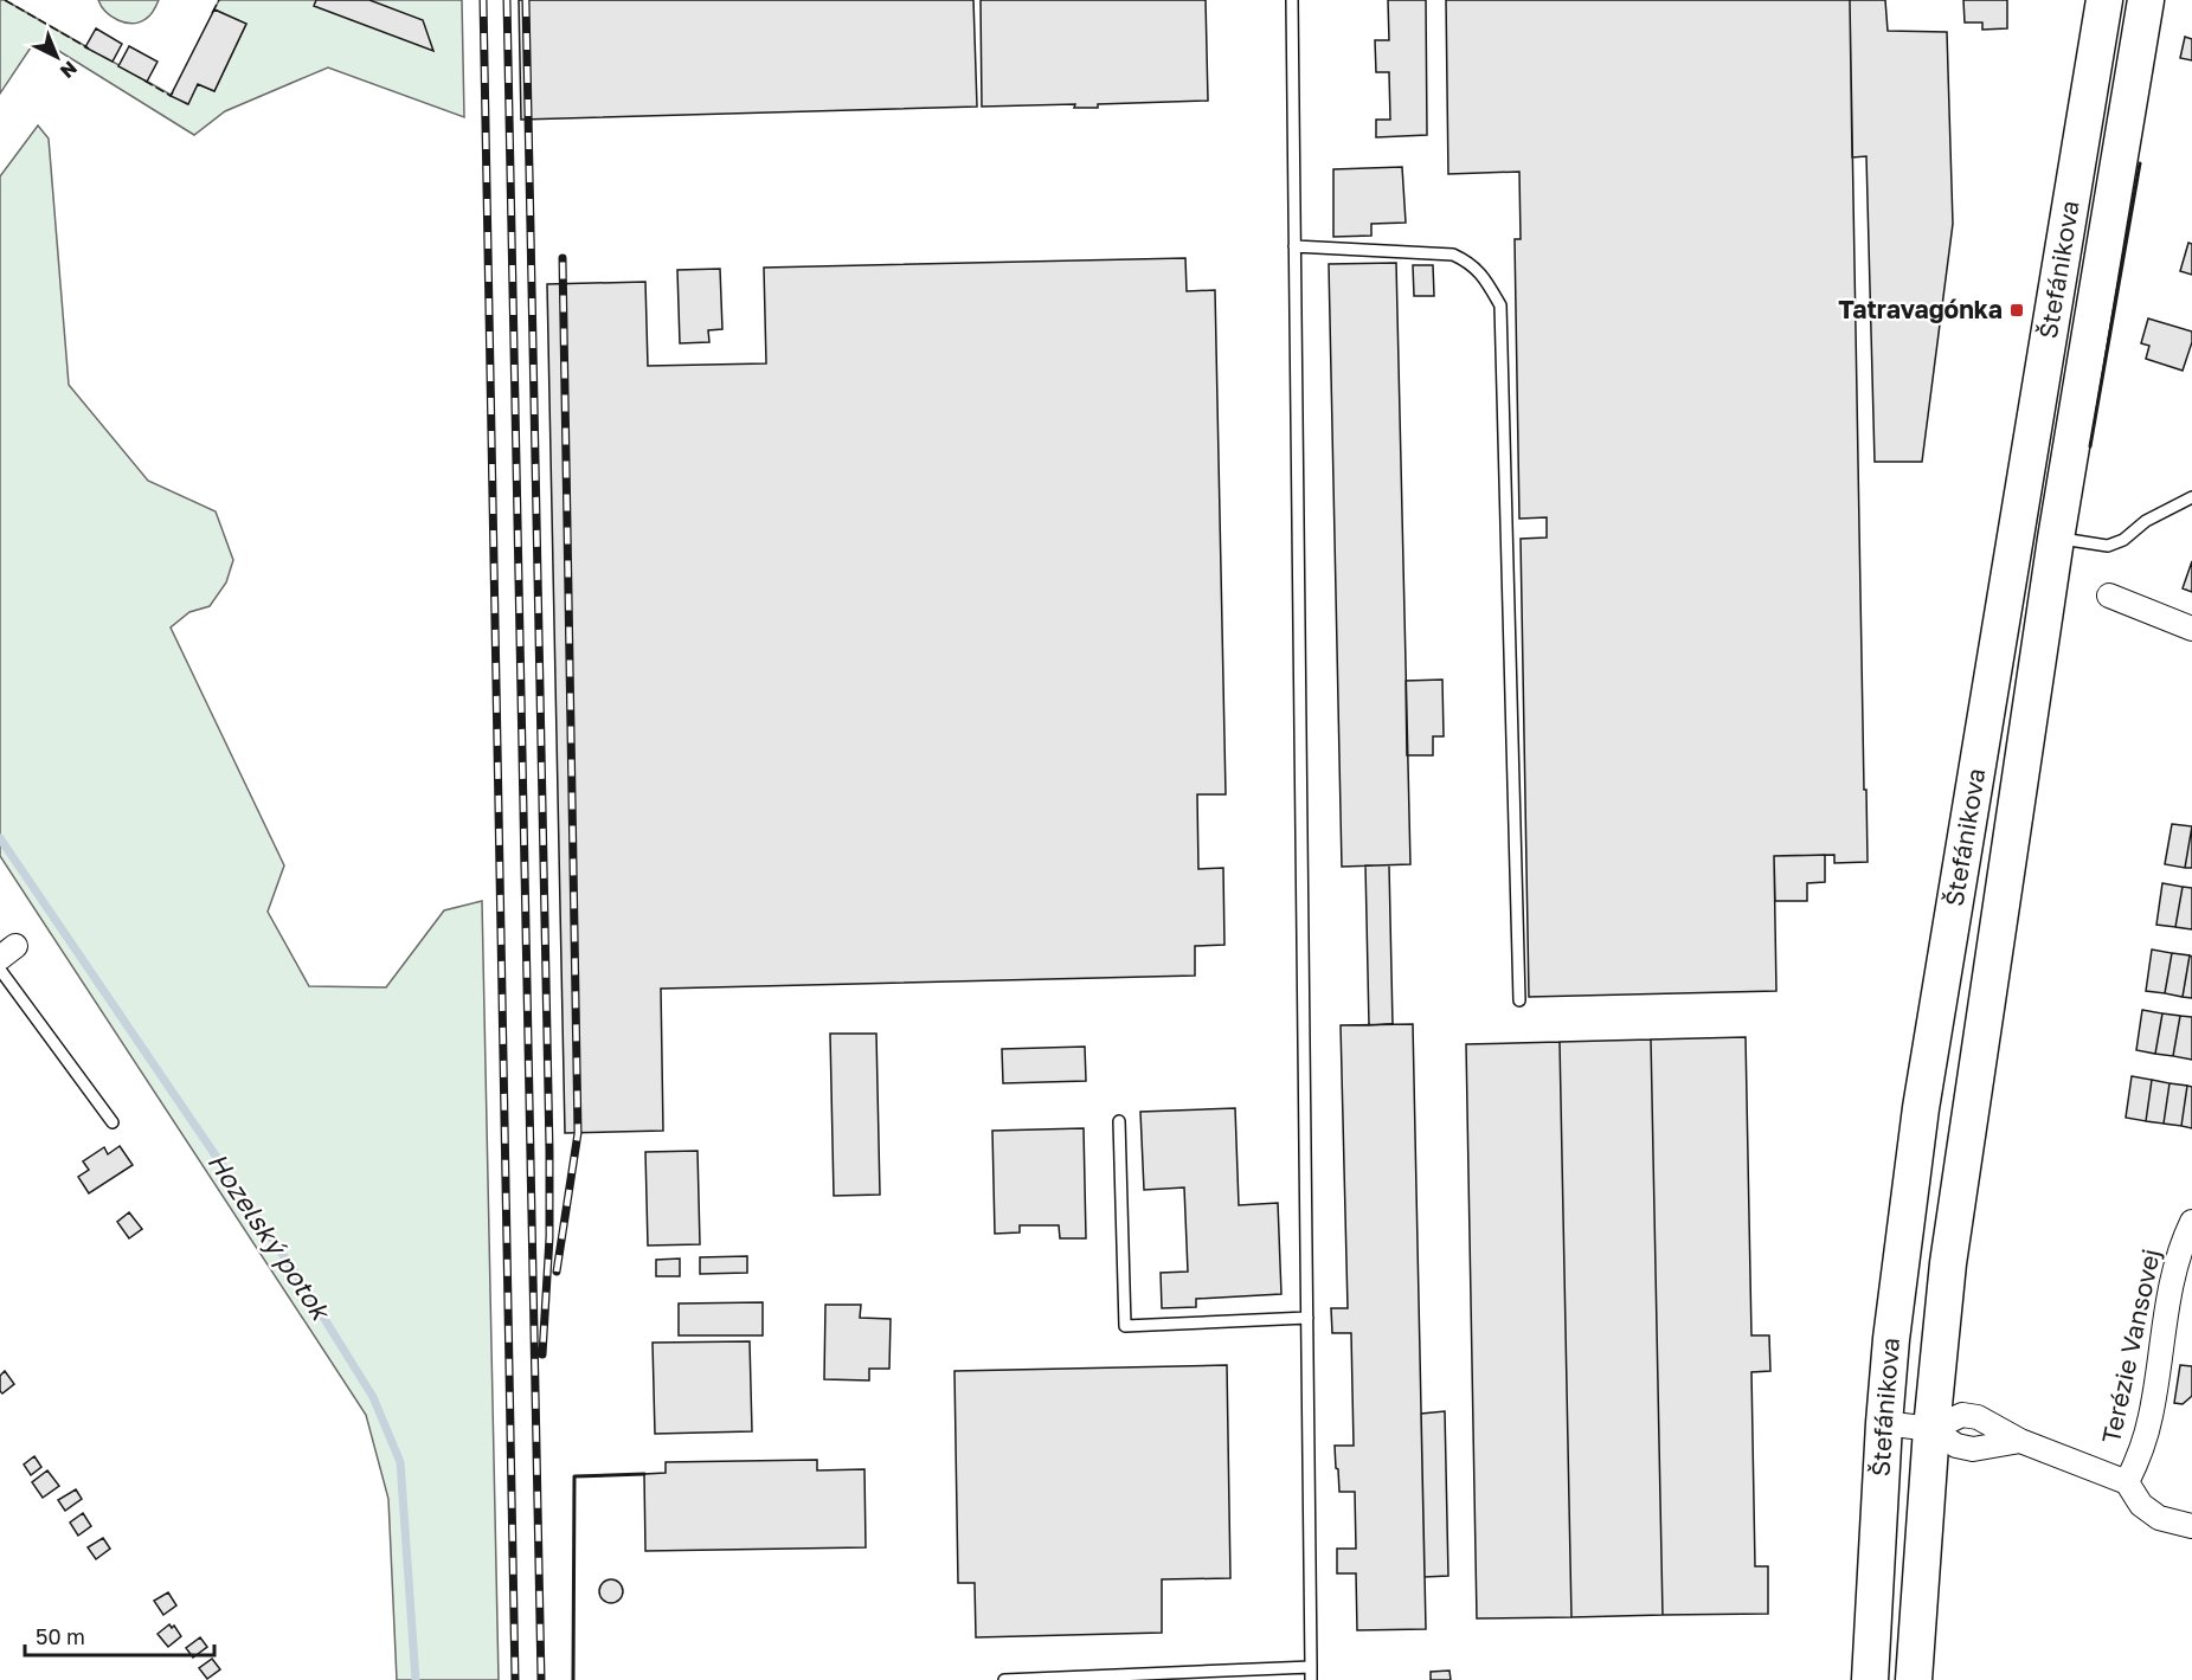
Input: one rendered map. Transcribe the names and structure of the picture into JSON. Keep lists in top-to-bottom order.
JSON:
{
  "streets": {
    "main road": ["Štefánikova"],
    "street": ["Terézie Vansovej"]
  },
  "crossings": [
    ["Štefánikova", "Terézie Vansovej"]
  ],
  "water": ["Hozelský potok"],
  "places": {
    "transit": ["Tatravagónka"]
  },
  "scale_bar": "50 m",
  "north": "bottom right"
}
